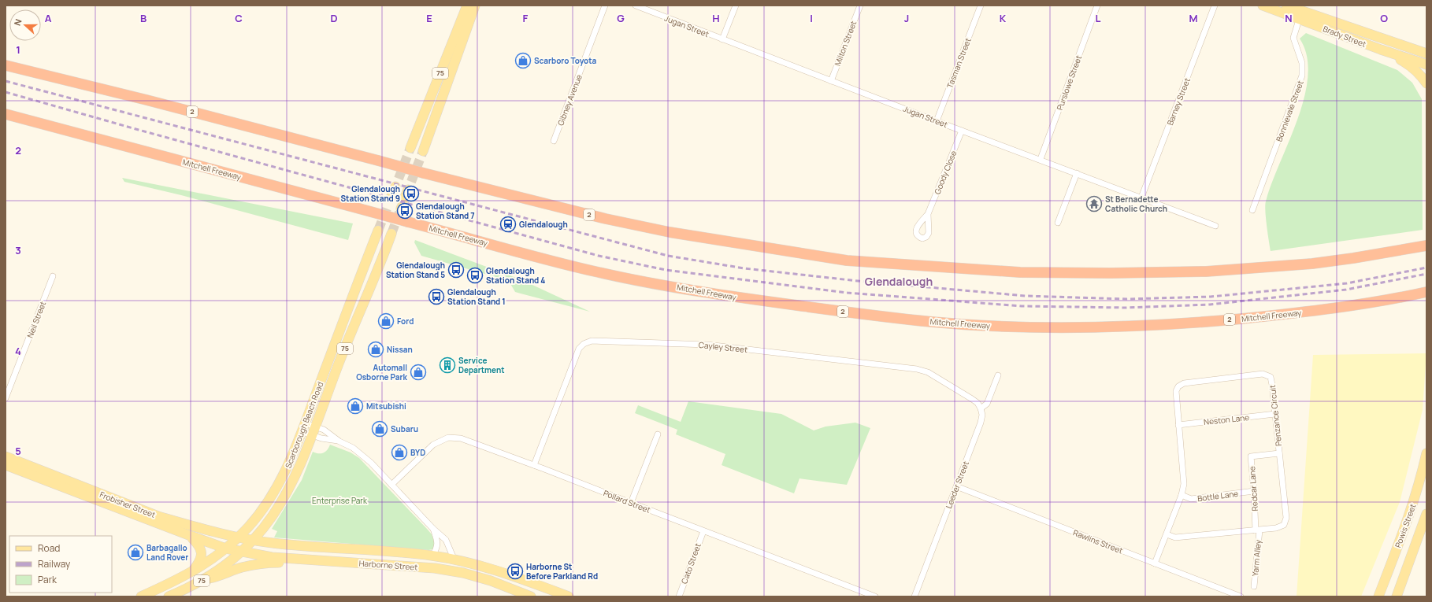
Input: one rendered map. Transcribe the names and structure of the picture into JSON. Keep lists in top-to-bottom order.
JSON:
{
  "streets": {
    "highway": ["2", "Mitchell Freeway"],
    "main road": [
      "Brady Street",
      "75",
      "Scarborough Beach Road",
      "Frobisher Street",
      "Powis Street",
      "Harborne Street"
    ],
    "street": [
      "Jugan Street",
      "Milton Street",
      "Tasman Street",
      "Purslowe Street",
      "Gibney Avenue",
      "Barney Street",
      "Bonnievale Street",
      "Goody Close",
      "Neil Street",
      "Cayley Street",
      "Penzance Circuit",
      "Neston Lane",
      "Leeder Street",
      "Redcar Lane",
      "Bottle Lane",
      "Pollard Street",
      "Rawlins Street",
      "Yarm Alley",
      "Cato Street"
    ]
  },
  "crossings": [
    ["Jugan Street", "Milton Street"],
    ["Jugan Street", "Tasman Street"],
    ["Jugan Street", "Purslowe Street"],
    ["Jugan Street", "Barney Street"],
    ["Jugan Street", "Goody Close"],
    ["Brady Street", "Bonnievale Street"],
    ["Cayley Street", "Leeder Street"],
    ["Cayley Street", "Pollard Street"],
    ["Penzance Circuit", "Neston Lane"],
    ["Penzance Circuit", "Redcar Lane"],
    ["Penzance Circuit", "Bottle Lane"],
    ["Penzance Circuit", "Rawlins Street"],
    ["Penzance Circuit", "Yarm Alley"],
    ["Scarborough Beach Road", "Frobisher Street"],
    ["Scarborough Beach Road", "Harborne Street"],
    ["Leeder Street", "Rawlins Street"],
    ["Redcar Lane", "Bottle Lane"],
    ["Redcar Lane", "Yarm Alley"],
    ["Pollard Street", "Cato Street"],
    ["Frobisher Street", "Harborne Street"]
  ],
  "districts": ["Glendalough"],
  "parks": ["Enterprise Park"],
  "places": {
    "shop": [
      "Scarboro Toyota",
      "Ford",
      "Nissan",
      "Automall Osborne Park",
      "Mitsubishi",
      "Subaru",
      "BYD",
      "Barbagallo Land Rover"
    ],
    "bus stop": [
      "Glendalough Station Stand 9",
      "Glendalough Station Stand 7",
      "Glendalough Station Stand 5",
      "Glendalough Station Stand 4",
      "Glendalough Station Stand 1",
      "Harborne St Before Parkland Rd"
    ],
    "temple": ["St Bernadette Catholic Church"],
    "station": ["Glendalough"],
    "building": ["Service Department"]
  },
  "legend": ["Road", "Railway", "Park"],
  "north": "left",
  "grid": {
    "columns": [
      "A",
      "B",
      "C",
      "D",
      "E",
      "F",
      "G",
      "H",
      "I",
      "J",
      "K",
      "L",
      "M",
      "N",
      "O"
    ],
    "rows": [
      "1",
      "2",
      "3",
      "4",
      "5"
    ]
  }
}
